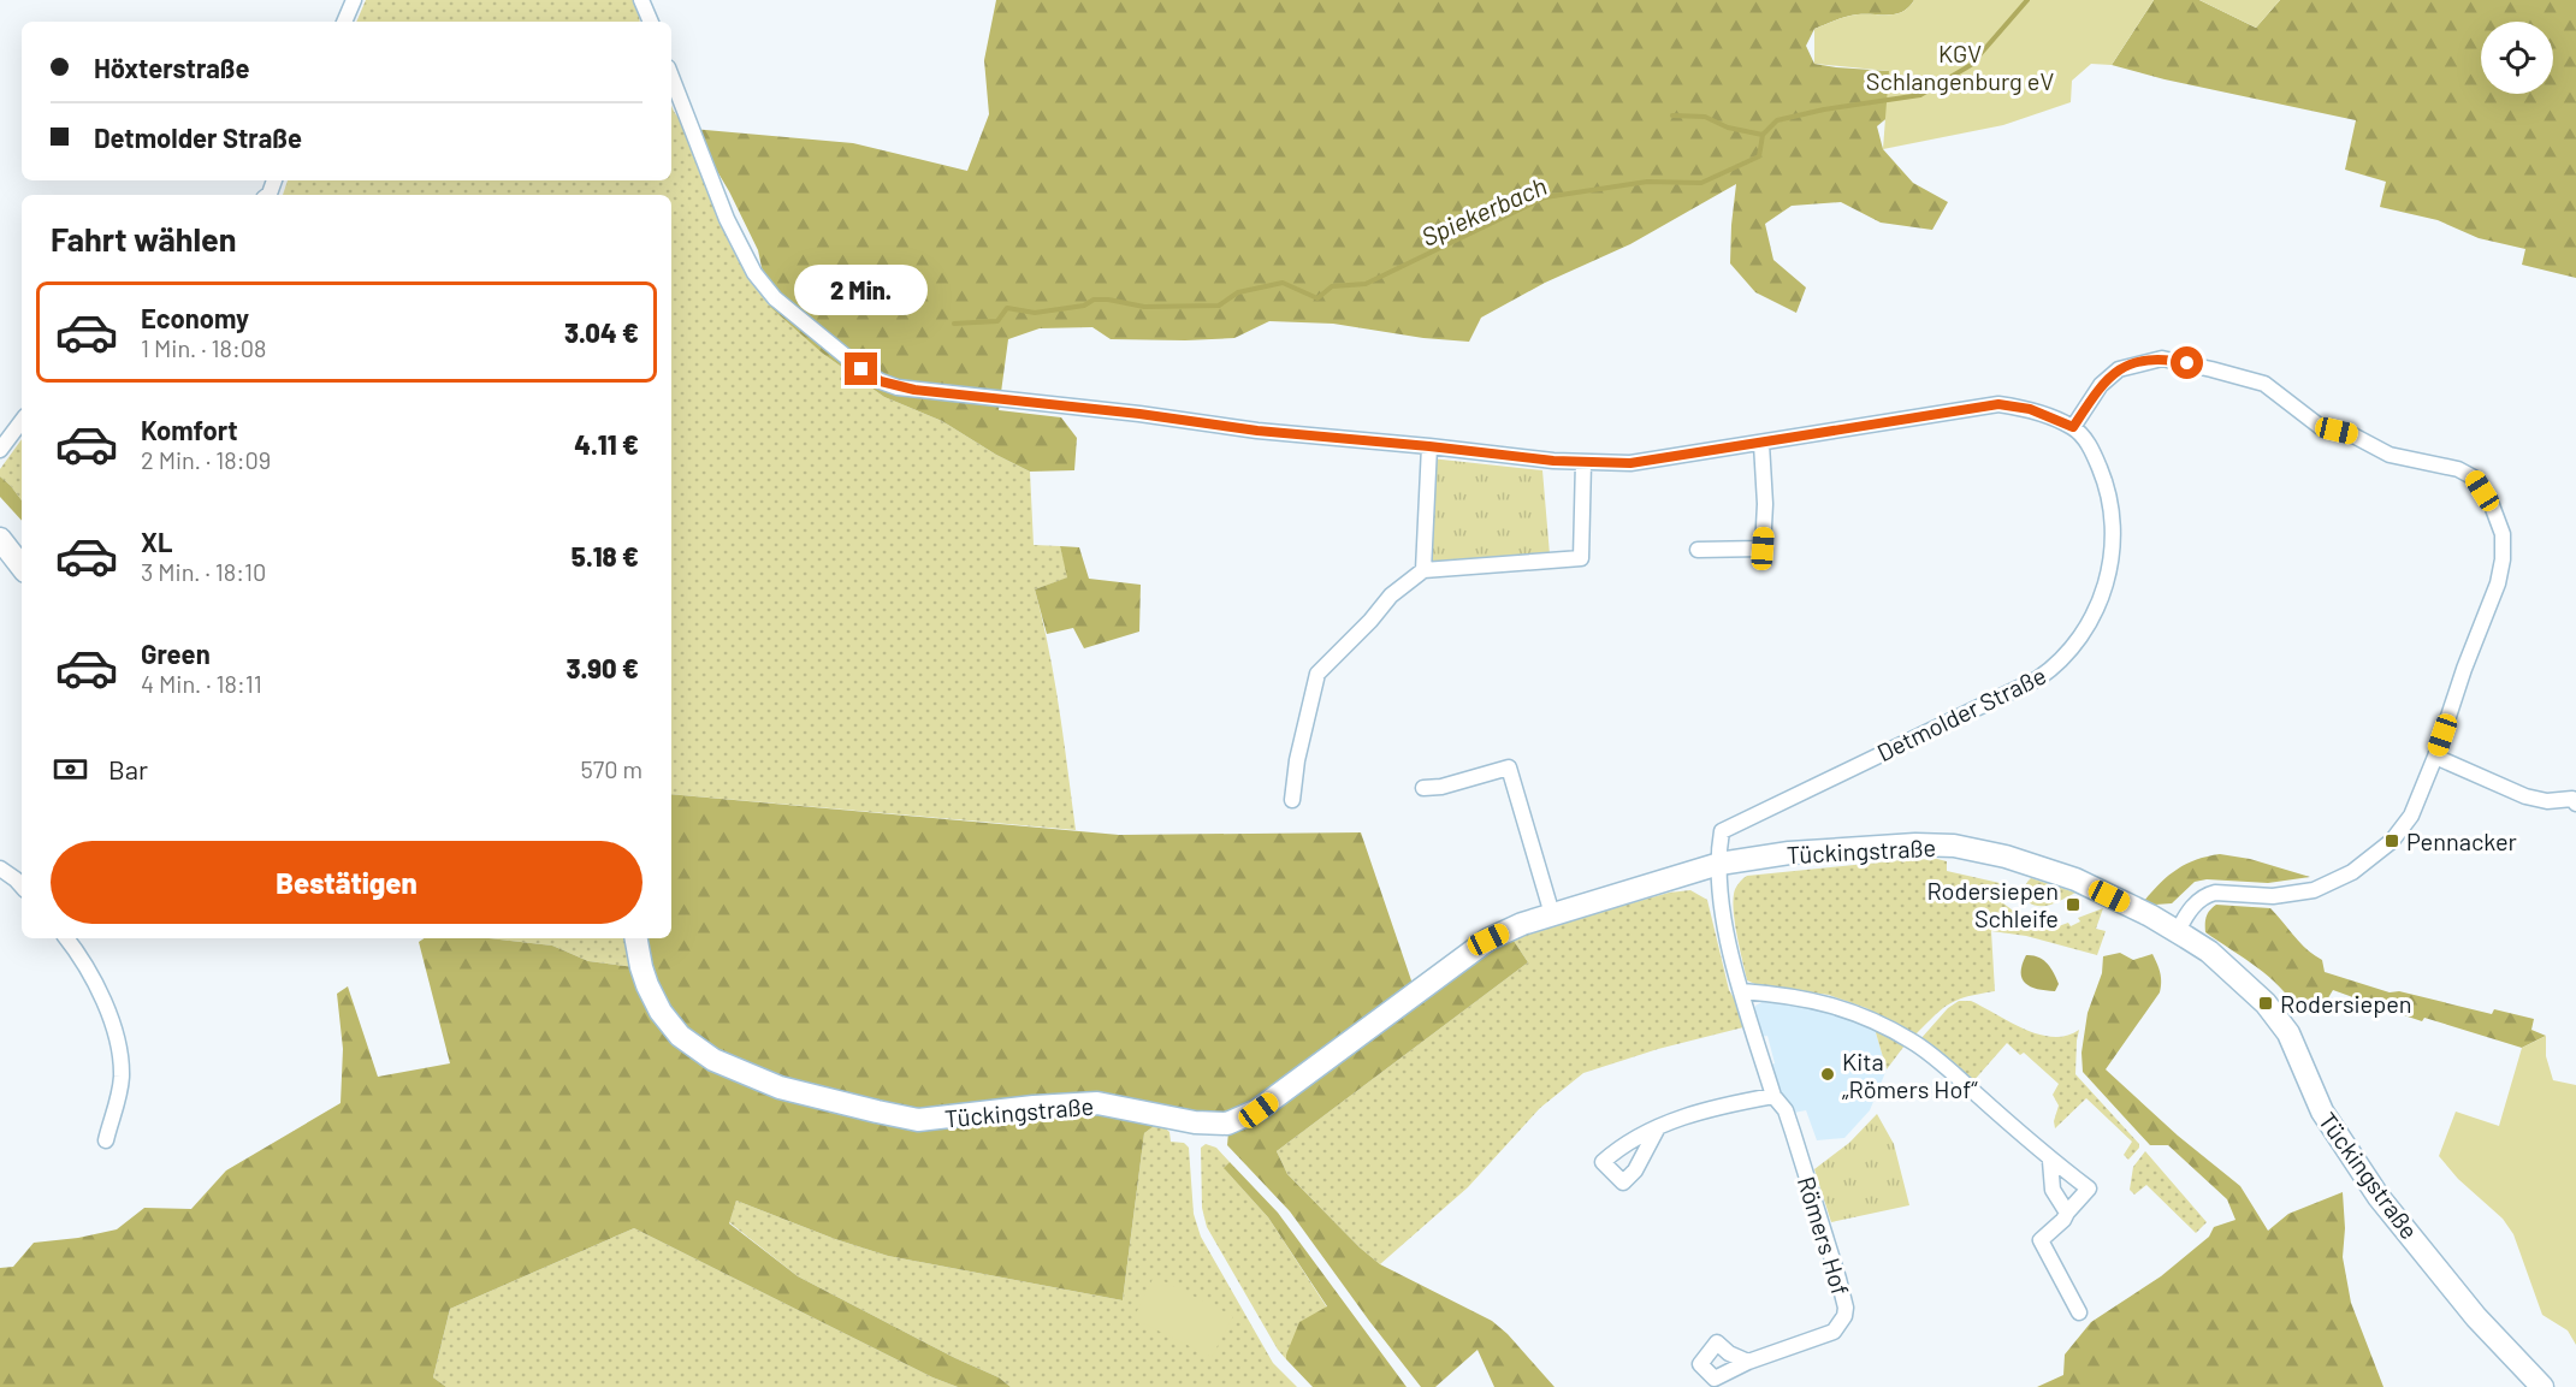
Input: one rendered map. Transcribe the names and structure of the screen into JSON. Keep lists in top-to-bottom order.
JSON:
{
  "streets": {
    "street": ["Detmolder Straße", "Tückingstraße", "Römers Hof"]
  },
  "crossings": [
    ["Detmolder Straße", "Tückingstraße"],
    ["Detmolder Straße", "Römers Hof"],
    ["Tückingstraße", "Römers Hof"]
  ],
  "water": ["Spiekerbach"],
  "parks": ["KGV Schlangenburg eV"],
  "places": {
    "transit": ["Pennacker", "Rodersiepen Schleife", "Rodersiepen"],
    "other": ["Kita „Römers Hof“"]
  },
  "page": {
    "banner": ["Höxterstraße", "Detmolder Straße"],
    "heading": "Fahrt wählen",
    "bubble": "2 Min.",
    "list": [
      {
        "name": "Economy",
        "note": "1 Min. · 18:08",
        "value": "3.04 €"
      },
      {
        "name": "Komfort",
        "note": "2 Min. · 18:09",
        "value": "4.11 €"
      },
      {
        "name": "XL",
        "note": "3 Min. · 18:10",
        "value": "5.18 €"
      },
      {
        "name": "Green",
        "note": "4 Min. · 18:11",
        "value": "3.90 €"
      }
    ],
    "pay": ["Bar", "570 m"],
    "buttons": "Bestätigen"
  }
}
